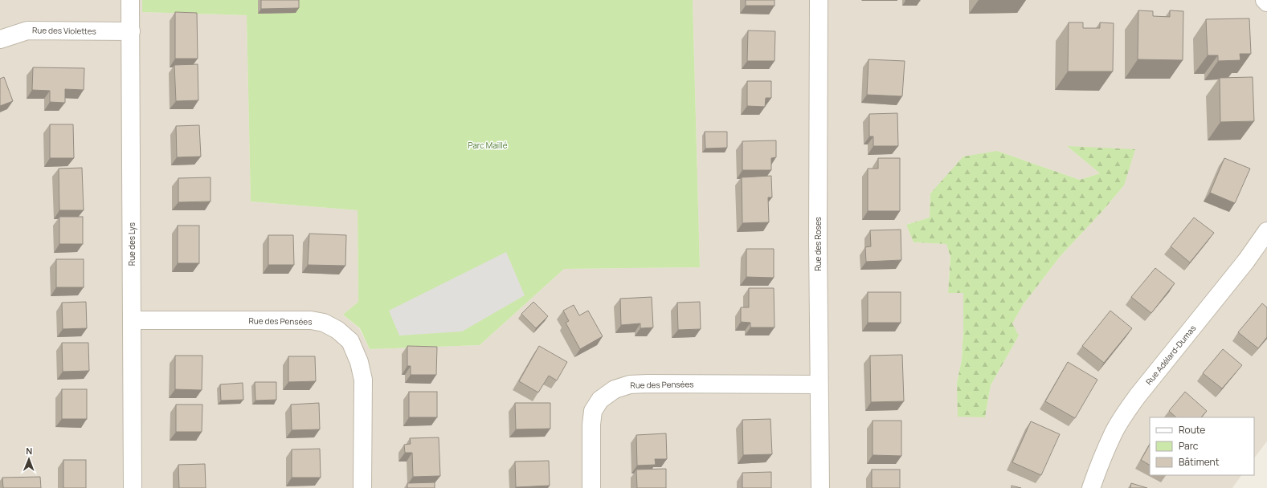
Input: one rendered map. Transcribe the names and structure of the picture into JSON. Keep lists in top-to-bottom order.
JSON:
{
  "streets": {
    "street": [
      "Rue des Violettes",
      "Rue des Lys",
      "Rue des Roses",
      "Rue des Pensées",
      "Rue Adélard-Dumas"
    ]
  },
  "crossings": [
    ["Rue des Violettes", "Rue des Lys"],
    ["Rue des Lys", "Rue des Pensées"],
    ["Rue des Roses", "Rue des Pensées"]
  ],
  "parks": ["Parc Maillé"],
  "legend": ["Route", "Parc", "Bâtiment"],
  "north": "top"
}
